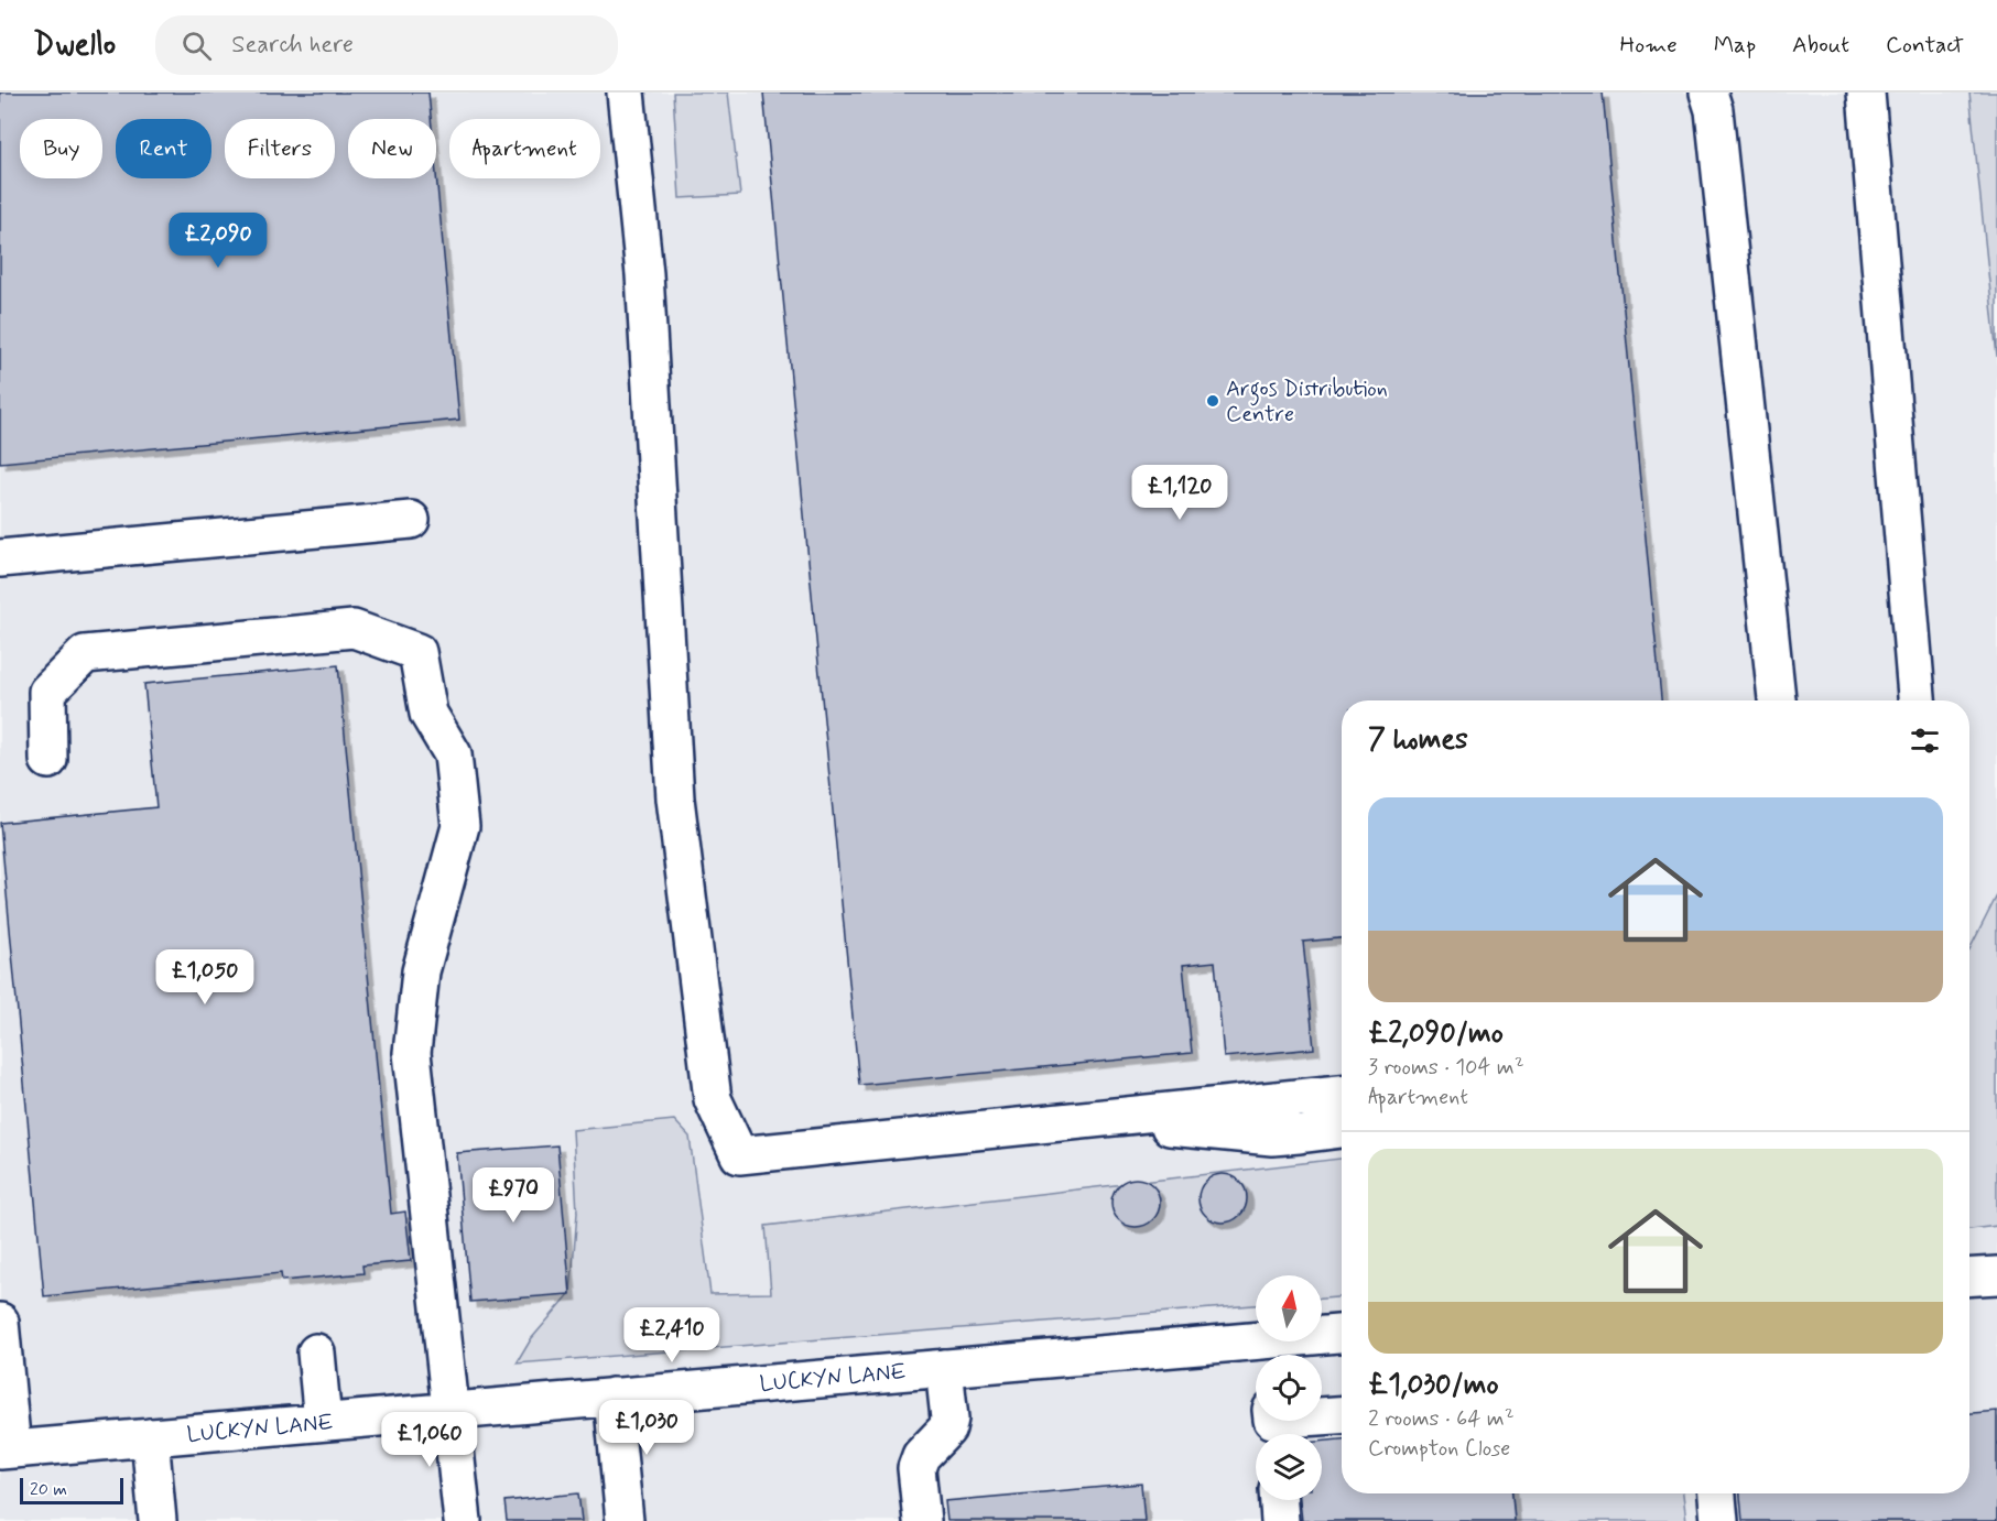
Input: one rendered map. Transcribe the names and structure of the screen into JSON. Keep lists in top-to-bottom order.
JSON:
{
  "streets": {
    "street": ["LUCKYN LANE"]
  },
  "places": ["Argos Distribution Centre"],
  "scale_bar": "20 m",
  "north": "top",
  "page": {
    "header": "Dwello",
    "search": "Search here",
    "nav": [
      "Home",
      "Map",
      "About",
      "Contact"
    ],
    "chip": [
      "Buy",
      "Rent",
      "Filters",
      "New",
      "Apartment"
    ],
    "price": [
      "£2,090",
      "£1,120",
      "£1,050",
      "£970",
      "£2,410",
      "£1,030",
      "£1,060"
    ],
    "heading": "7 homes",
    "list": [
      {
        "name": "£2,090/mo",
        "note": "3 rooms · 104 m² · Apartment"
      },
      {
        "name": "£1,030/mo",
        "note": "2 rooms · 64 m² · Crompton Close"
      }
    ],
    "scale": "20 m"
  }
}
